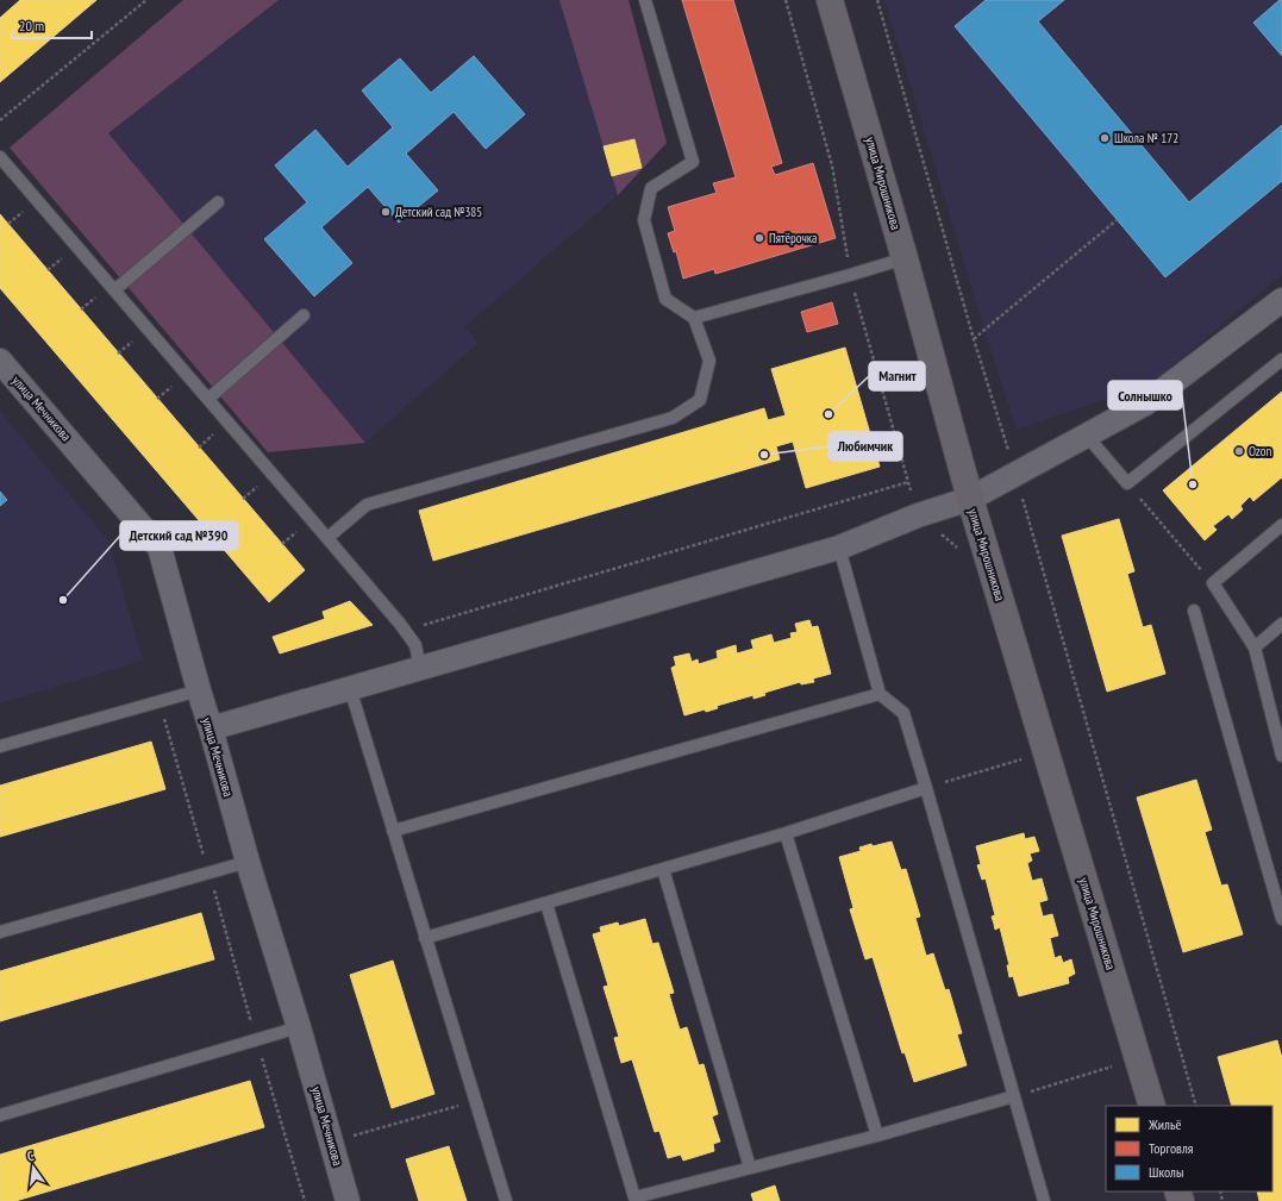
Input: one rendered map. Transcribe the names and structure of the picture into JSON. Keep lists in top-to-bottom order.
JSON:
{
  "streets": {
    "street": ["улица Мирошникова", "улица Мечникова"]
  },
  "places": [
    "Школа № 172",
    "Детский сад №385",
    "Пятёрочка",
    "Магнит",
    "Ozon",
    "Любимчик",
    "Солнышко",
    "Детский сад №390"
  ],
  "legend": ["Жильё", "Торговля", "Школы"],
  "scale_bar": "20 m",
  "north": "top"
}
